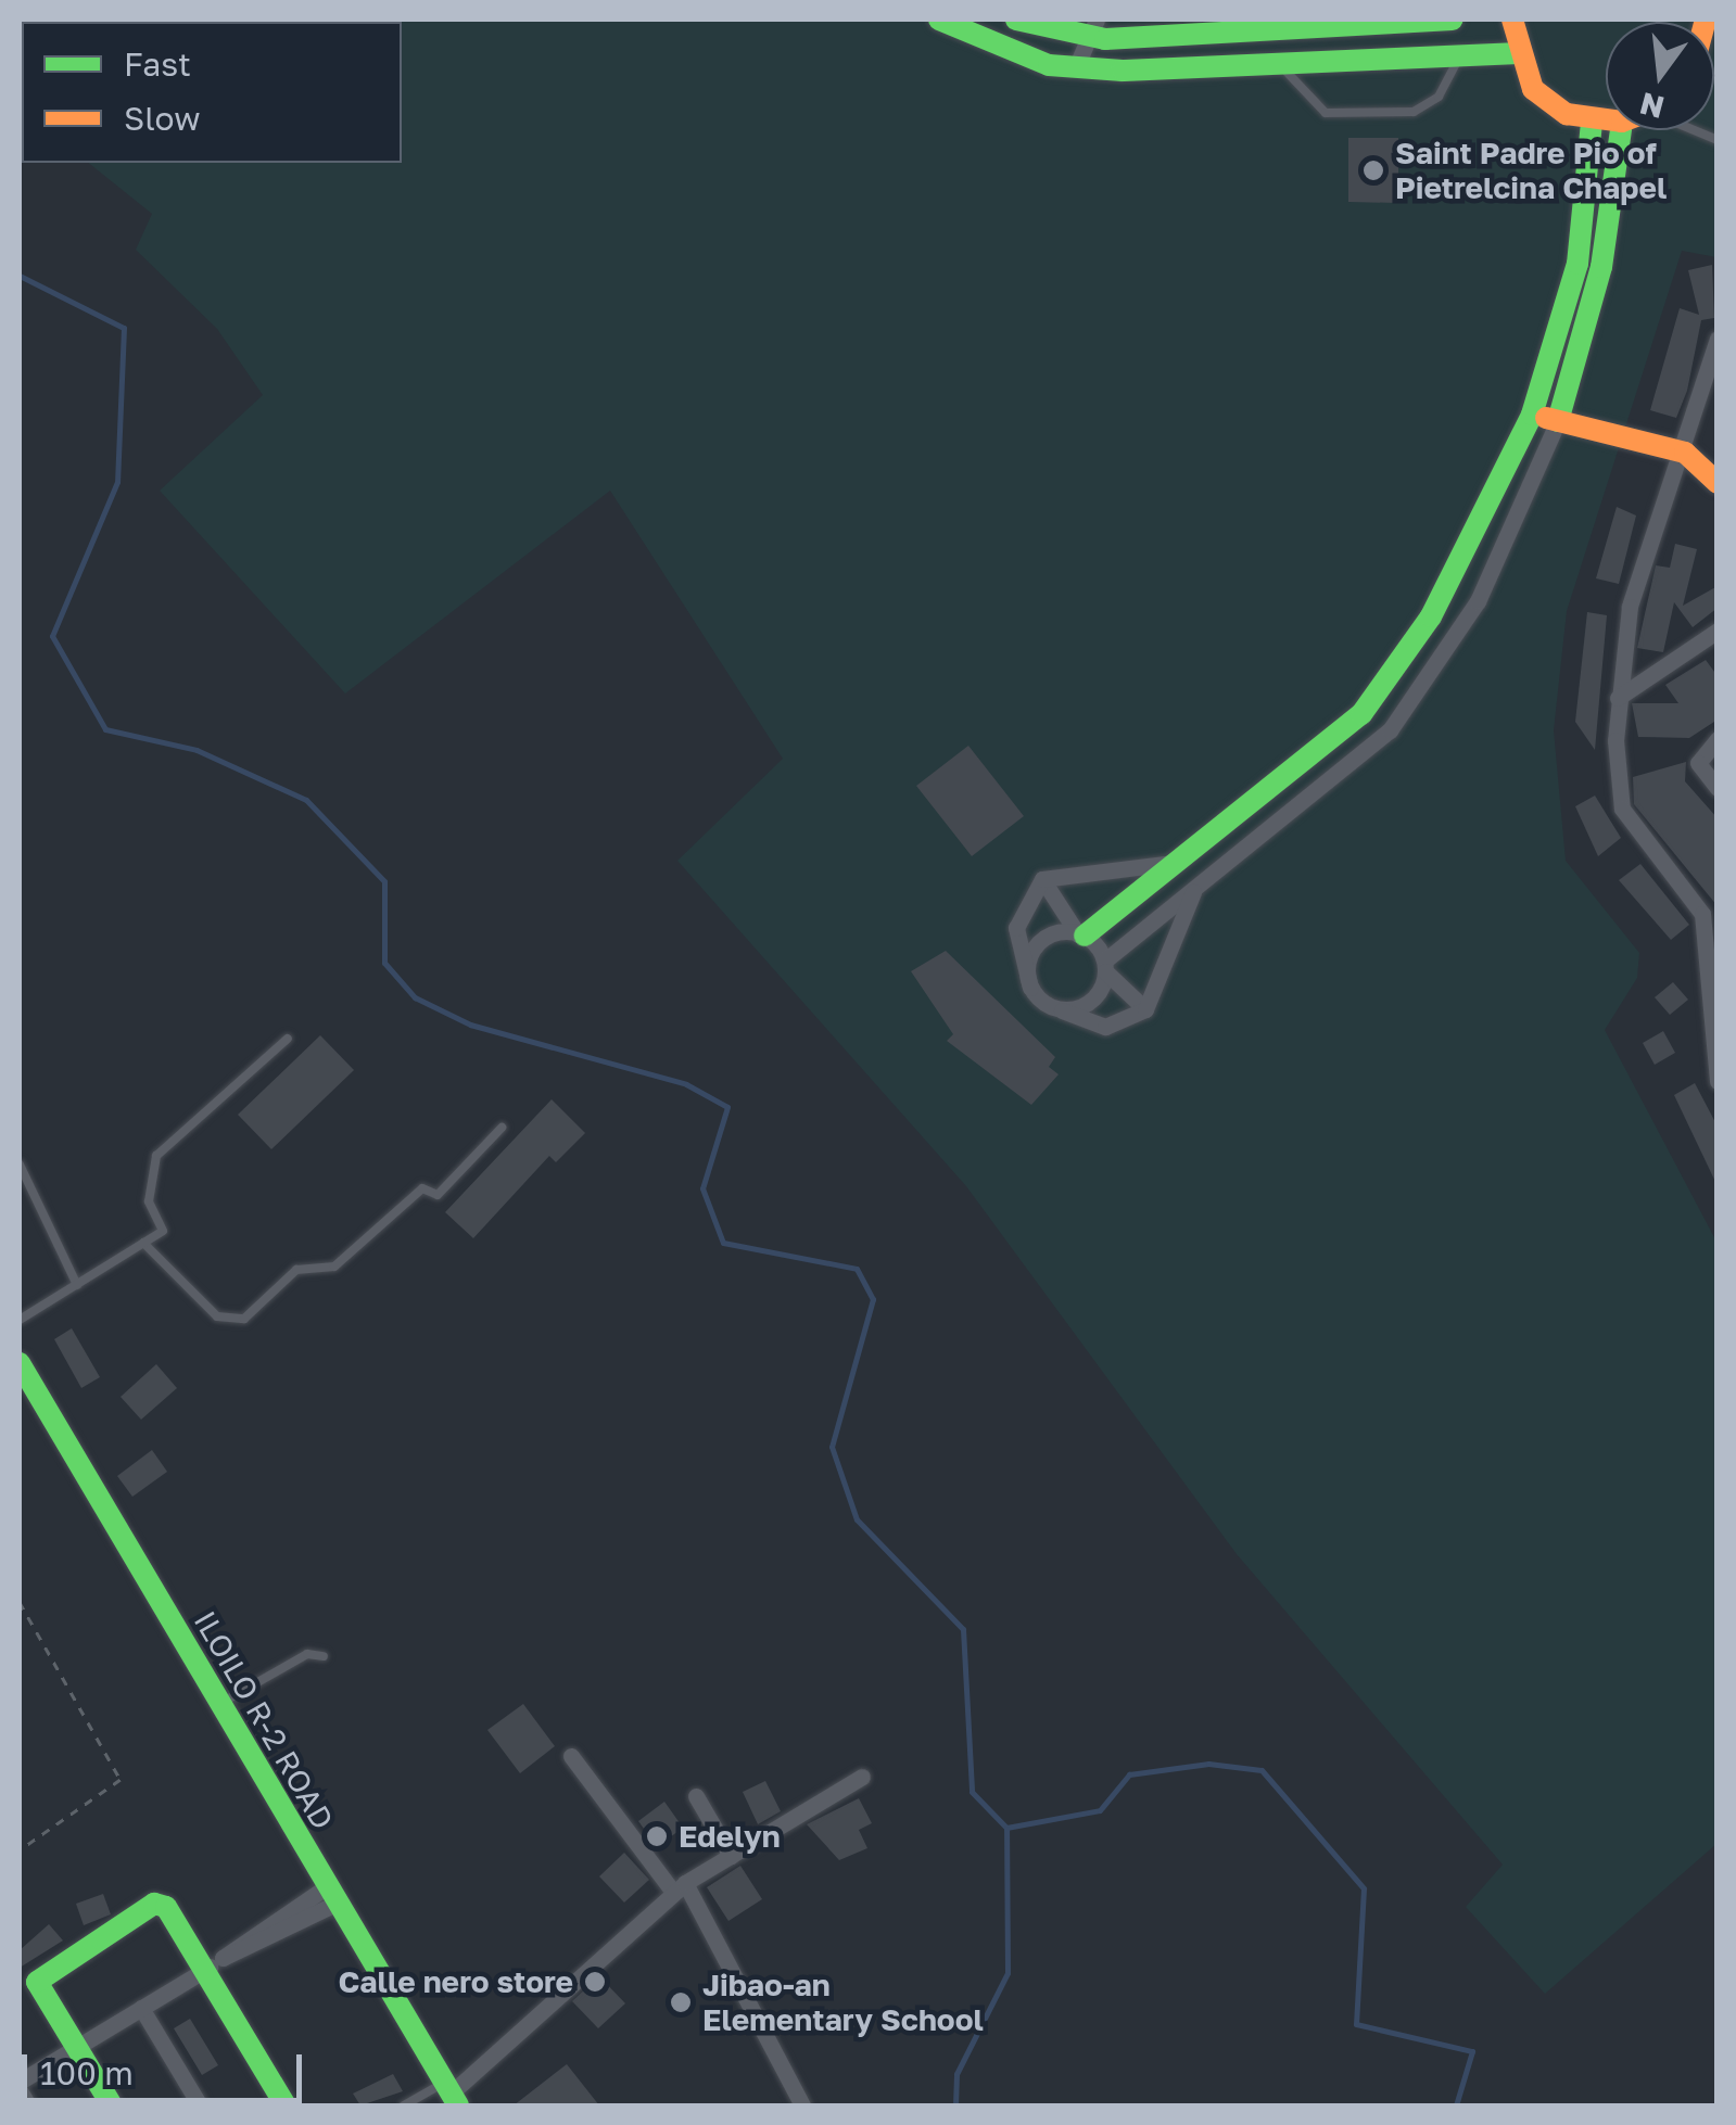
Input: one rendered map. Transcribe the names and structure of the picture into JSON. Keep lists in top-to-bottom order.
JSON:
{
  "streets": {
    "street": ["ILOILO R-2 ROAD"]
  },
  "places": [
    "Saint Padre Pio of Pietrelcina Chapel",
    "Edelyn",
    "Calle nero store",
    "Jibao-an Elementary School"
  ],
  "legend": ["Fast", "Slow"],
  "scale_bar": "100 m",
  "north": "bottom"
}
